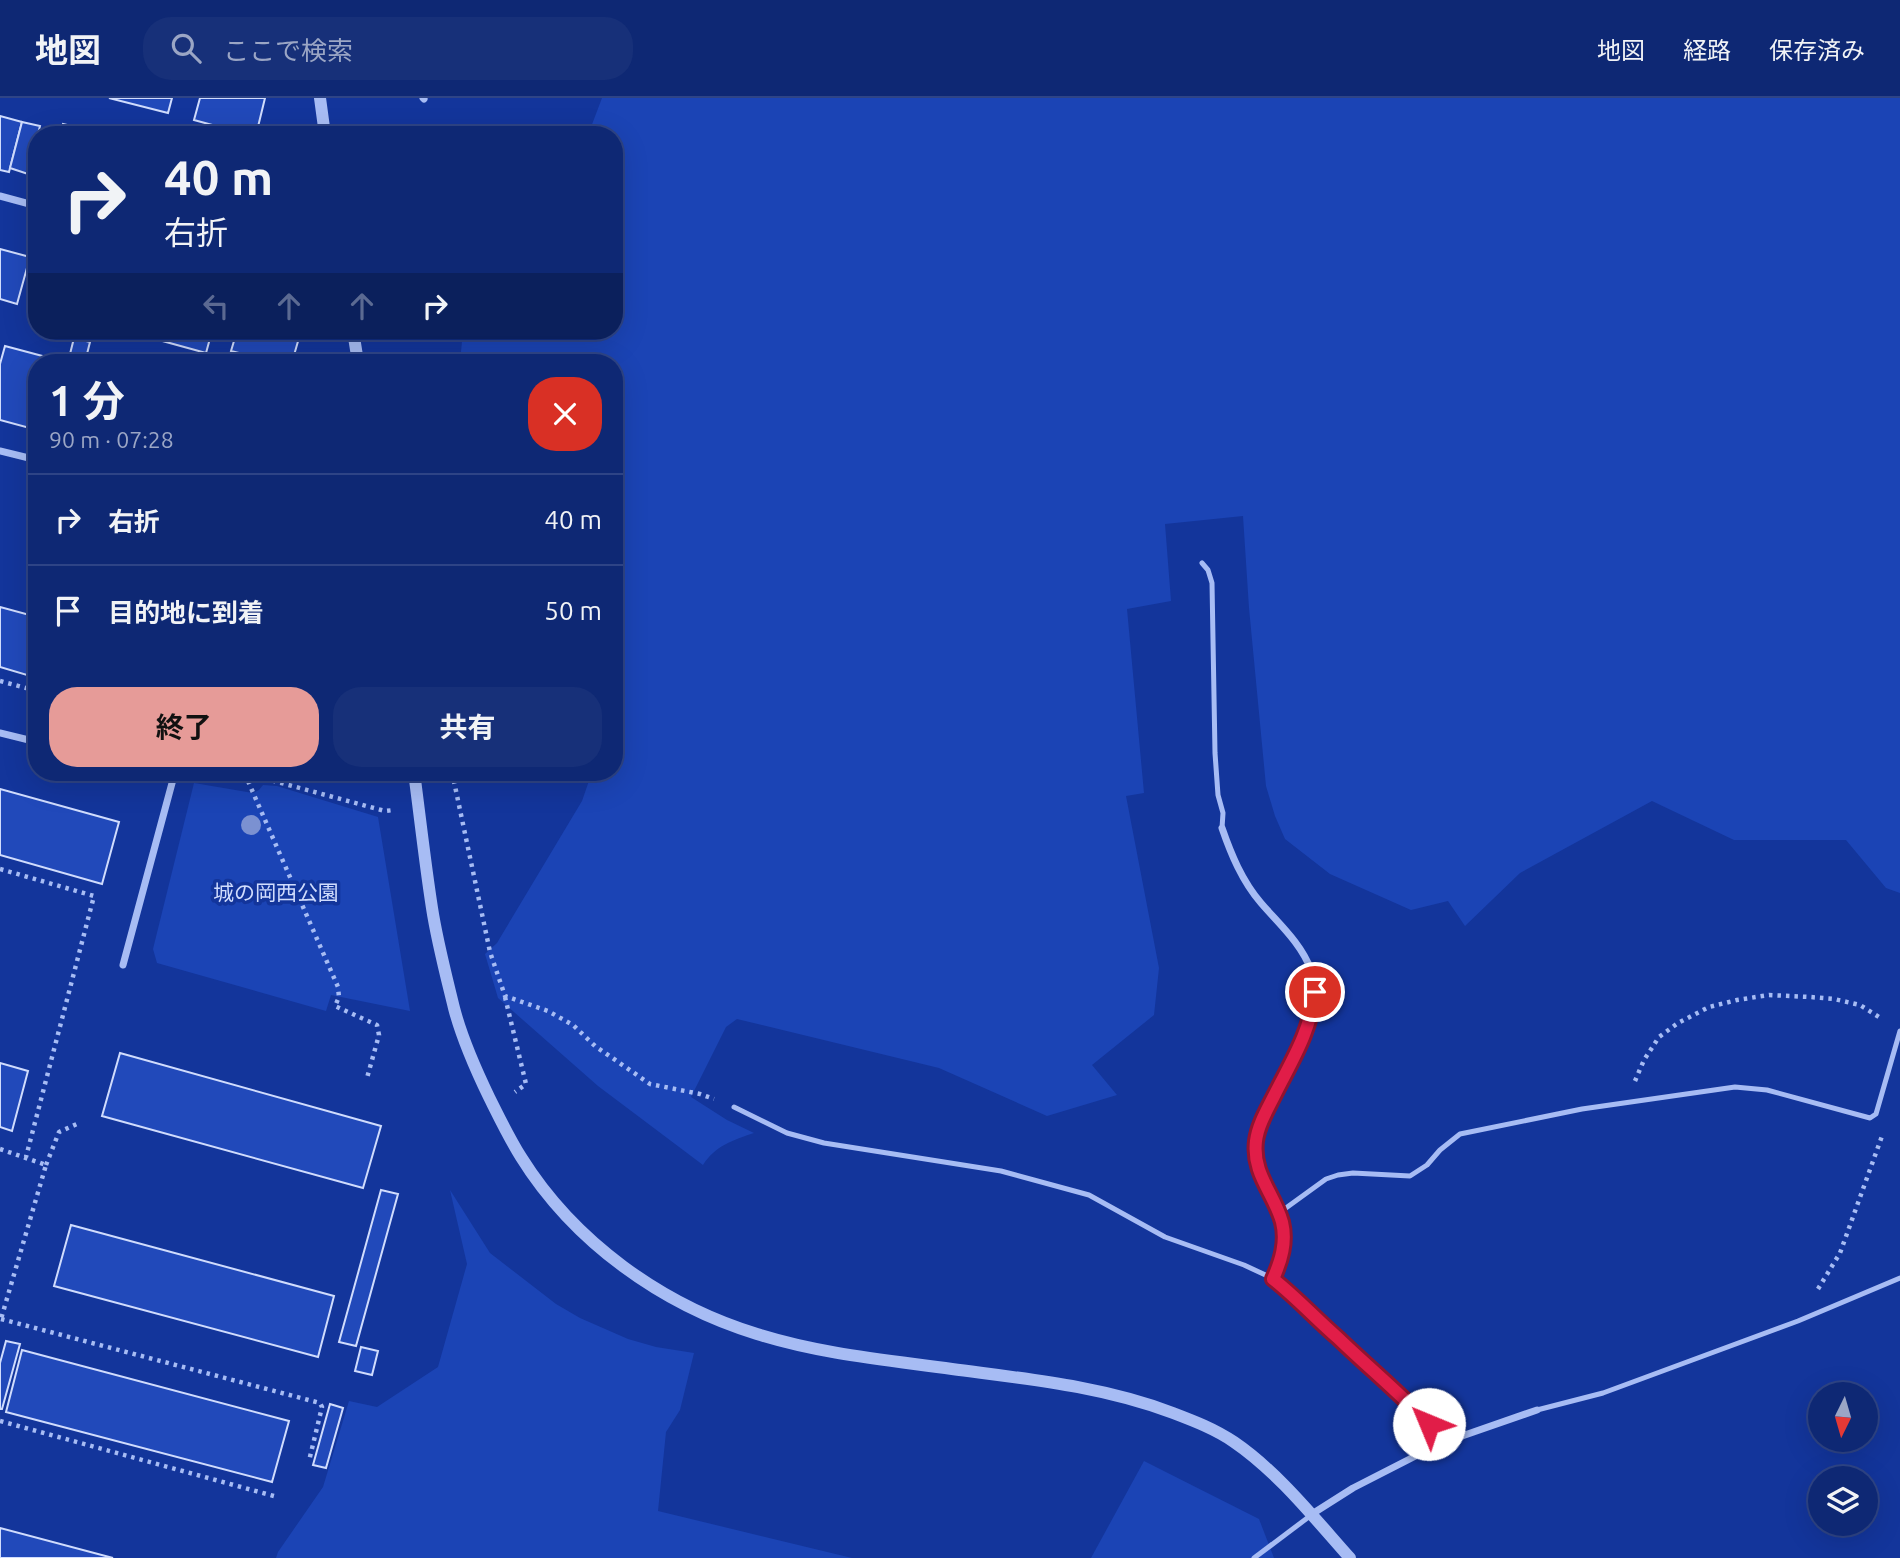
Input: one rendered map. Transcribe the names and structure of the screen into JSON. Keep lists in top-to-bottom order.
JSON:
{
  "parks": ["城の岡西公園"],
  "north": "bottom",
  "page": {
    "header": "地図",
    "search": "ここで検索",
    "nav": ["地図", "経路", "保存済み"],
    "turn": ["40 m", "右折"],
    "heading": ["1 分", "90 m · 07:28"],
    "list": [
      {
        "name": "右折",
        "value": "40 m"
      },
      {
        "name": "目的地に到着",
        "value": "50 m"
      }
    ],
    "buttons": ["終了", "共有"]
  }
}
